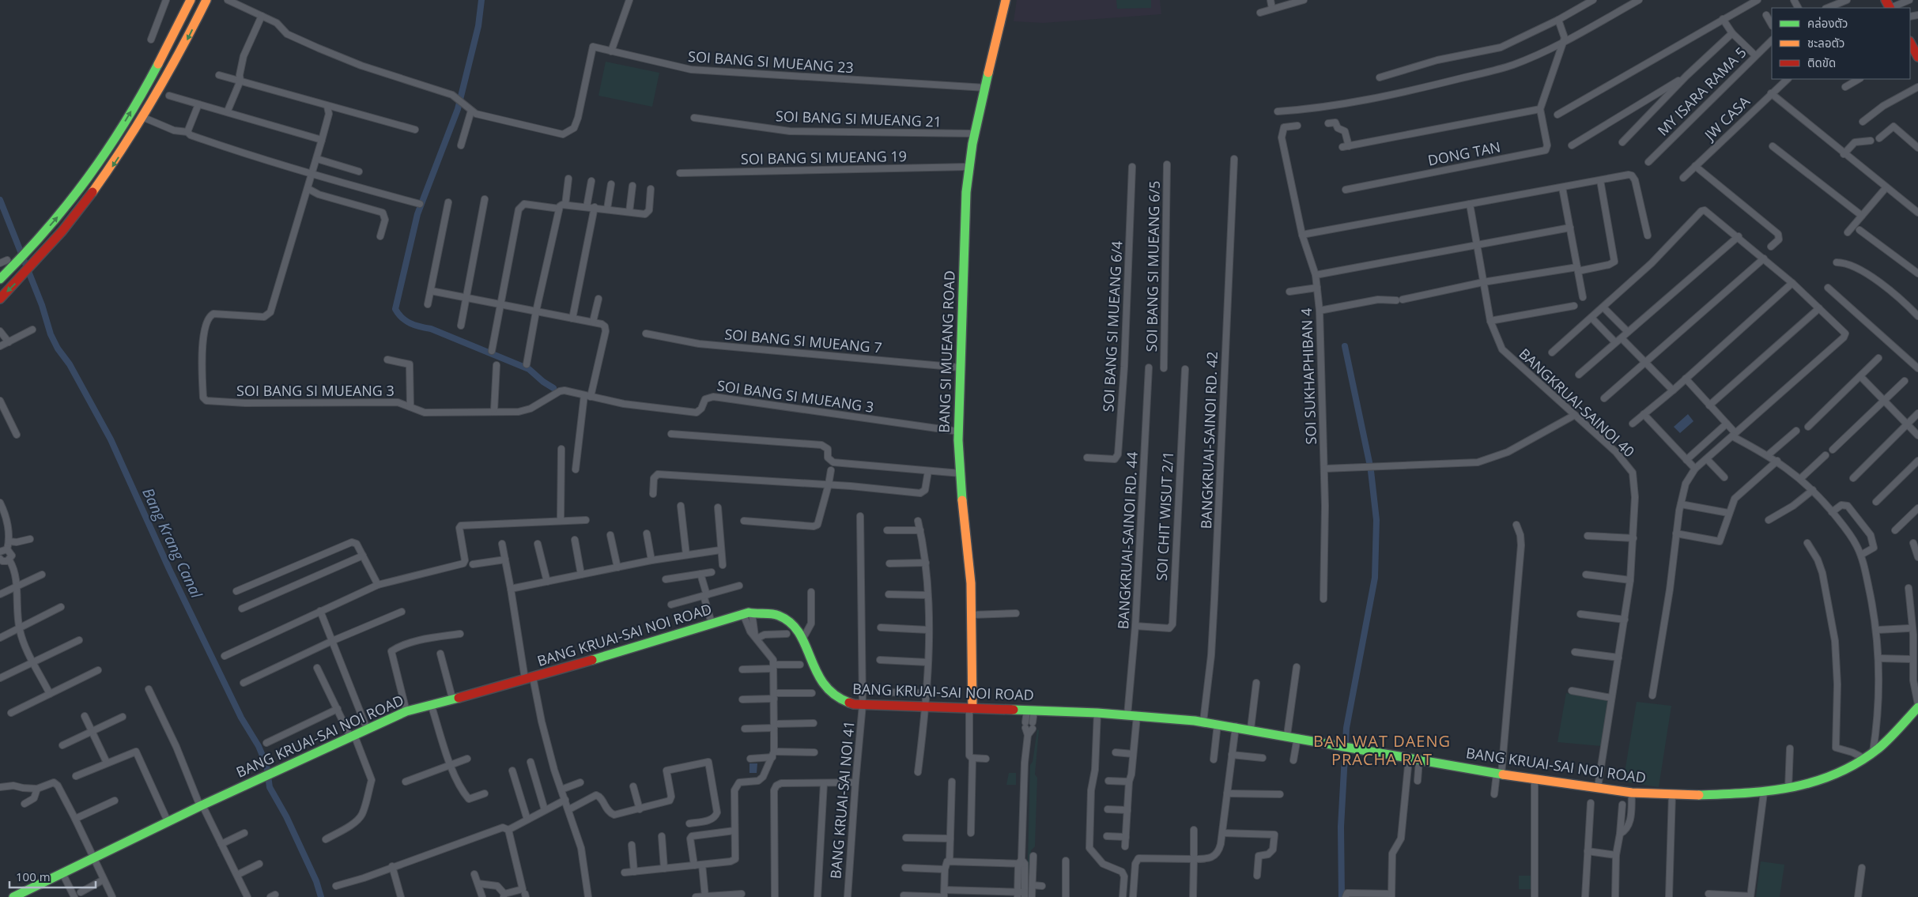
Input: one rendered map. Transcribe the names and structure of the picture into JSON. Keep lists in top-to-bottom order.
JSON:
{
  "streets": {
    "main road": ["BANG SI MUEANG ROAD", "BANG KRUAI-SAI NOI ROAD"],
    "street": [
      "SOI BANG SI MUEANG 23",
      "MY ISARA RAMA 5",
      "JW CASA",
      "SOI BANG SI MUEANG 21",
      "DONG TAN",
      "SOI BANG SI MUEANG 19",
      "SOI BANG SI MUEANG 6/5",
      "SOI BANG SI MUEANG 6/4",
      "SOI BANG SI MUEANG 7",
      "SOI SUKHAPHIBAN 4",
      "SOI BANG SI MUEANG 3",
      "BANGKRUAI-SAINOI 40",
      "BANGKRUAI-SAINOI RD. 42",
      "SOI CHIT WISUT 2/1",
      "BANGKRUAI-SAINOI RD. 44",
      "BANG KRUAI-SAI NOI 41"
    ]
  },
  "crossings": [
    ["SOI BANG SI MUEANG 23", "BANG SI MUEANG ROAD"],
    ["SOI BANG SI MUEANG 21", "BANG SI MUEANG ROAD"],
    ["SOI BANG SI MUEANG 19", "BANG SI MUEANG ROAD"],
    ["SOI BANG SI MUEANG 7", "BANG SI MUEANG ROAD"],
    ["BANG SI MUEANG ROAD", "SOI BANG SI MUEANG 3"],
    ["BANG SI MUEANG ROAD", "BANG KRUAI-SAI NOI ROAD"],
    ["BANGKRUAI-SAINOI 40", "BANG KRUAI-SAI NOI ROAD"],
    ["BANGKRUAI-SAINOI RD. 42", "BANG KRUAI-SAI NOI ROAD"],
    ["SOI CHIT WISUT 2/1", "BANGKRUAI-SAINOI RD. 44"],
    ["BANGKRUAI-SAINOI RD. 44", "BANG KRUAI-SAI NOI ROAD"],
    ["BANG KRUAI-SAI NOI ROAD", "BANG KRUAI-SAI NOI 41"]
  ],
  "districts": ["BAN WAT DAENG PRACHA RAT"],
  "water": ["Bang Krang Canal"],
  "legend": ["คล่องตัว", "ชะลอตัว", "ติดขัด"],
  "scale_bar": "100 m"
}
